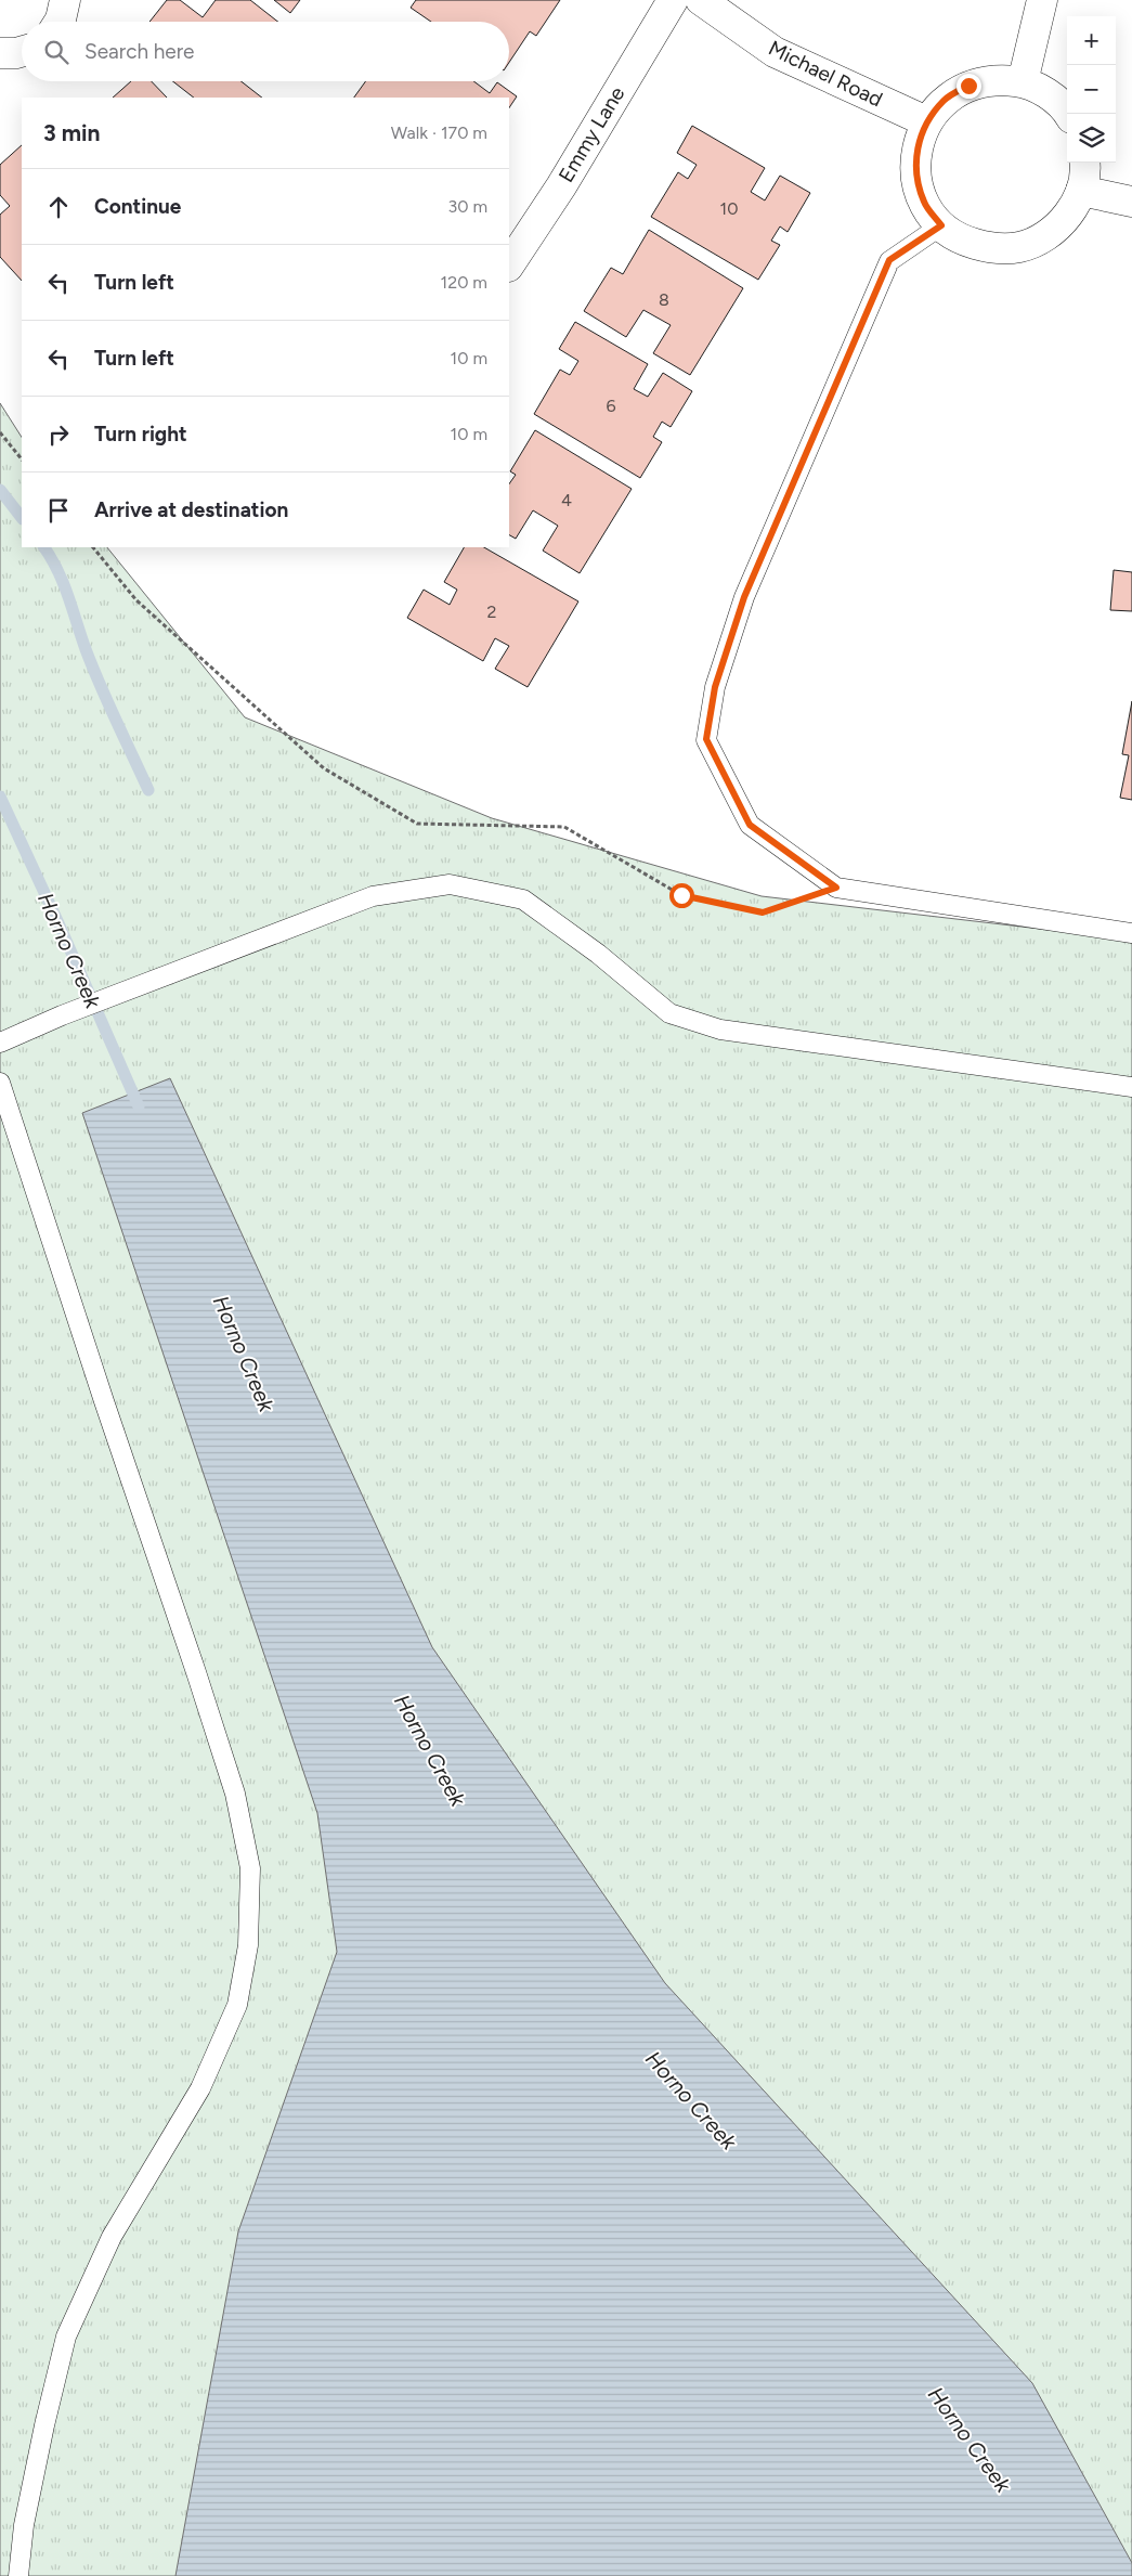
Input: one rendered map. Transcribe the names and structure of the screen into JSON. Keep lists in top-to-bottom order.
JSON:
{
  "streets": {
    "street": ["Michael Road", "Emmy Lane"]
  },
  "water": ["Horno Creek"],
  "house_numbers": [
    "10",
    "8",
    "6",
    "4",
    "2"
  ],
  "page": {
    "map_buttons": ["+", "−"],
    "search": "Search here",
    "heading": ["3 min", "Walk · 170 m"],
    "list": [
      ["Continue", "30 m"],
      ["Turn left", "120 m"],
      ["Turn left", "10 m"],
      ["Turn right", "10 m"],
      "Arrive at destination"
    ]
  }
}
